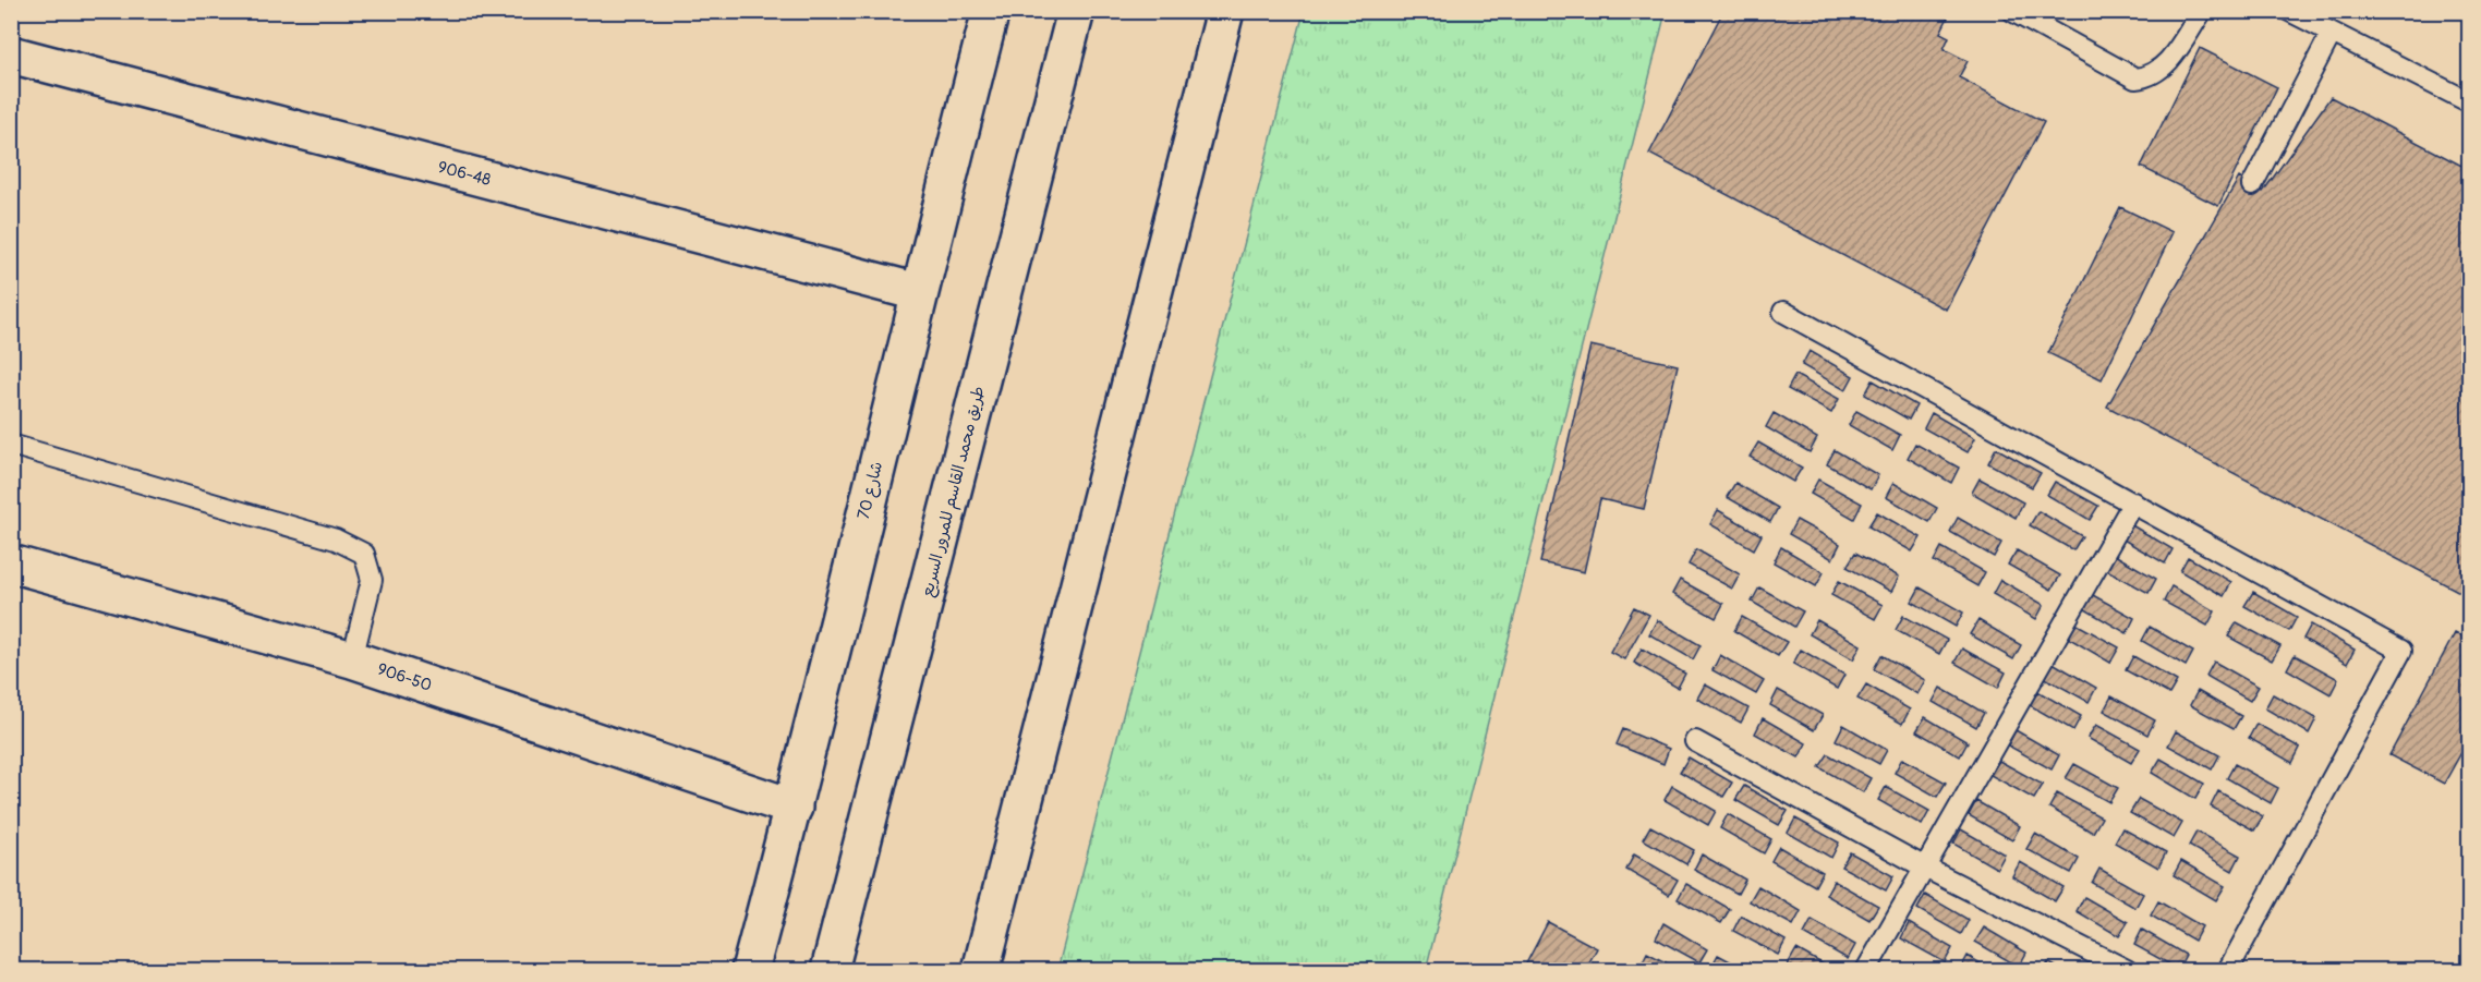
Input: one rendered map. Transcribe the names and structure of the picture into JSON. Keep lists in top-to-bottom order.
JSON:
{
  "streets": {
    "main road": [
      "906-48",
      "شارع 70",
      "طريق محمد القاسم للمرور السريع",
      "906-50"
    ]
  },
  "crossings": [
    ["906-48", "شارع 70"],
    ["شارع 70", "906-50"]
  ]
}
